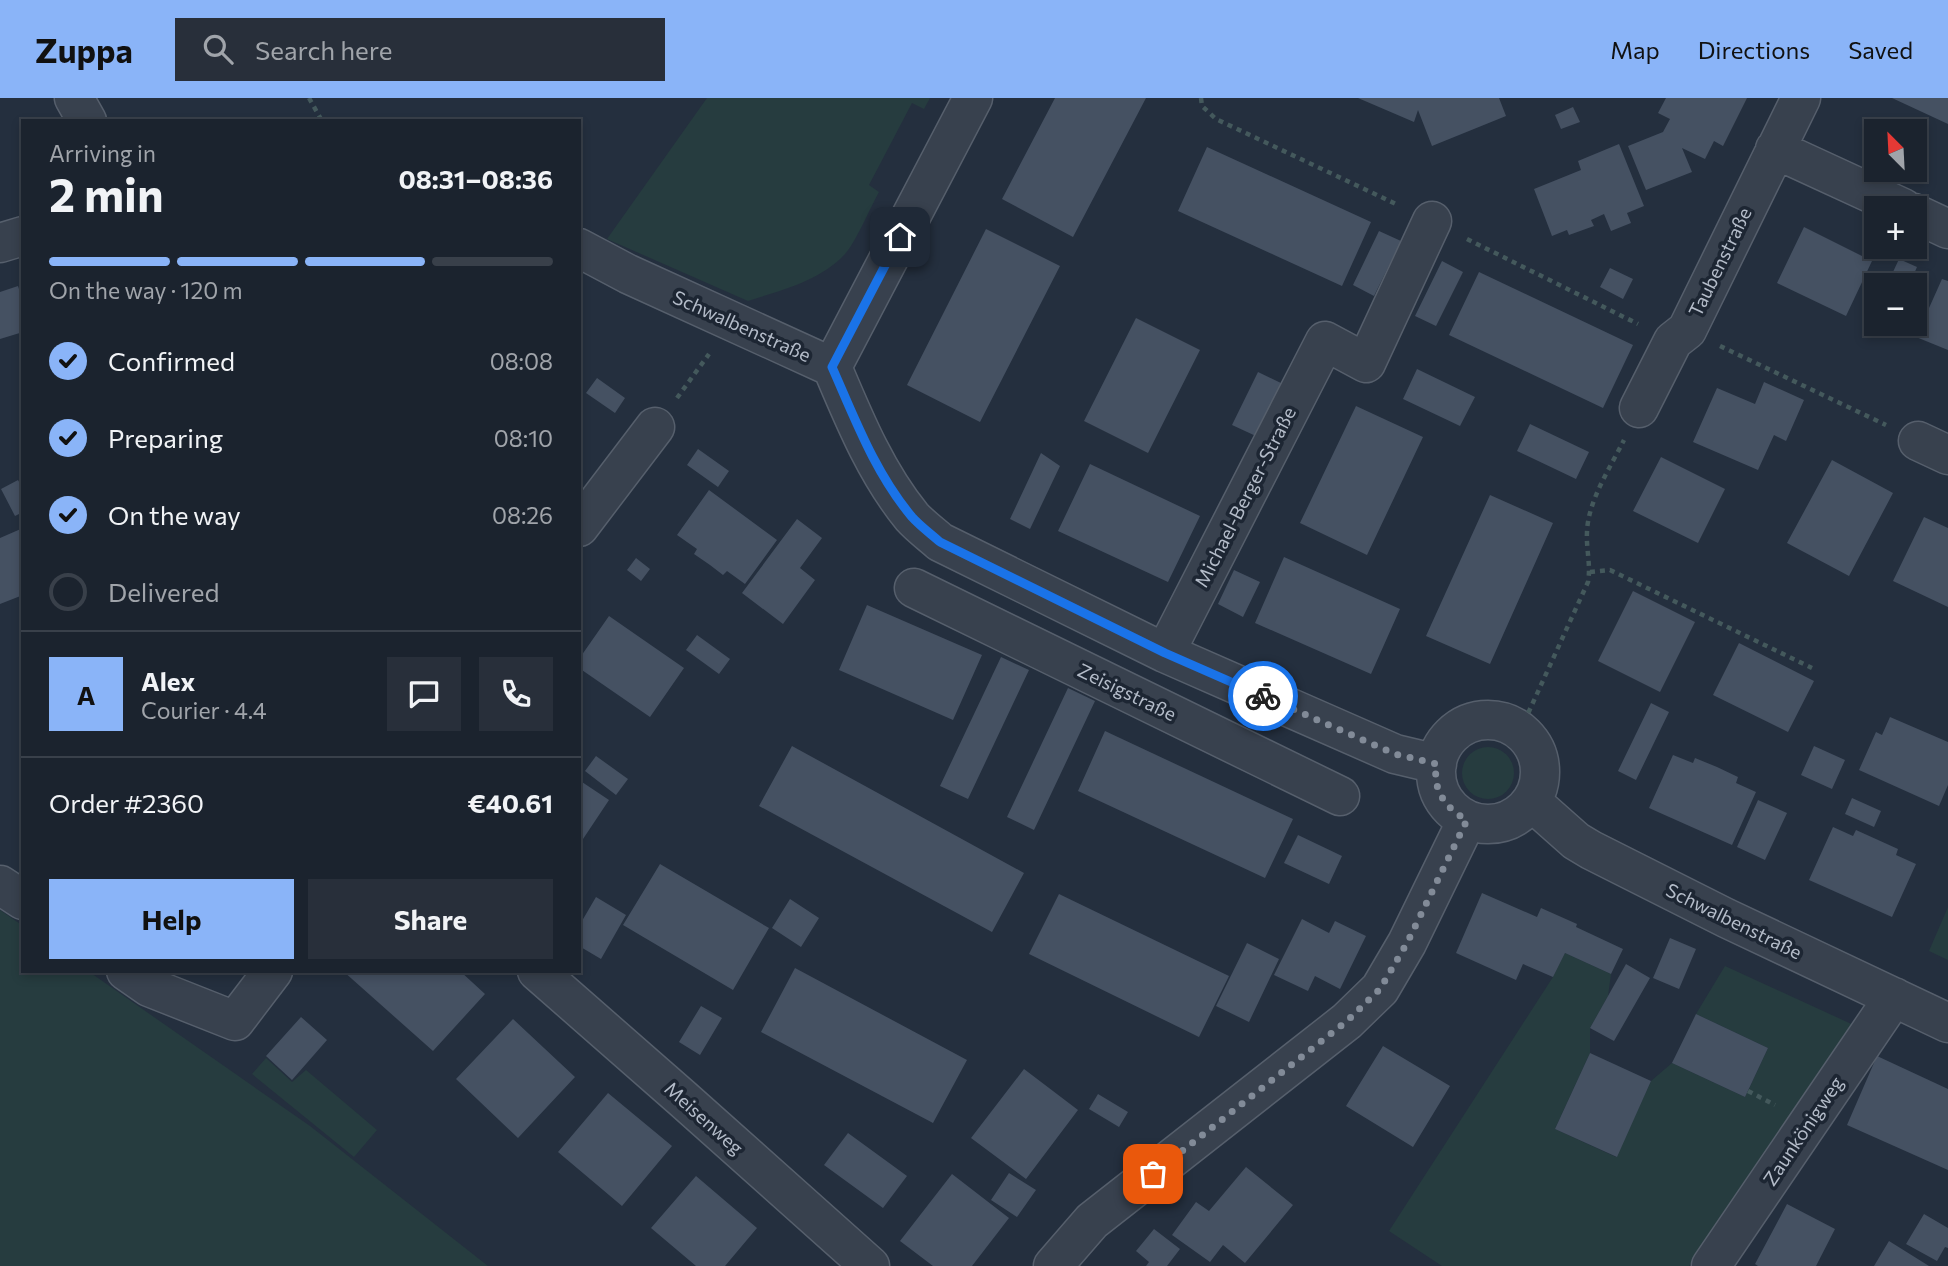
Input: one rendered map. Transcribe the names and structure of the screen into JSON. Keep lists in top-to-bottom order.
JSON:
{
  "streets": {
    "street": [
      "Taubenstraße",
      "Schwalbenstraße",
      "Michael-Berger-Straße",
      "Zeisigstraße",
      "Meisenweg",
      "Zaunkönigweg"
    ]
  },
  "crossings": [
    ["Schwalbenstraße", "Michael-Berger-Straße"],
    ["Schwalbenstraße", "Zaunkönigweg"]
  ],
  "north": "top left",
  "page": {
    "header": "Zuppa",
    "search": "Search here",
    "nav": ["Map", "Directions", "Saved"],
    "map_buttons": ["+", "−"],
    "heading": ["2 min", "Arriving in", "08:31–08:36"],
    "panel": [
      "Alex",
      "Courier · 4.4",
      "Order #2360",
      "€40.61"
    ],
    "bar": "On the way · 120 m",
    "list": [
      ["Confirmed", "08:08"],
      ["Preparing", "08:10"],
      ["On the way", "08:26"],
      "Delivered"
    ],
    "round": "A",
    "buttons": ["Help", "Share"]
  }
}
